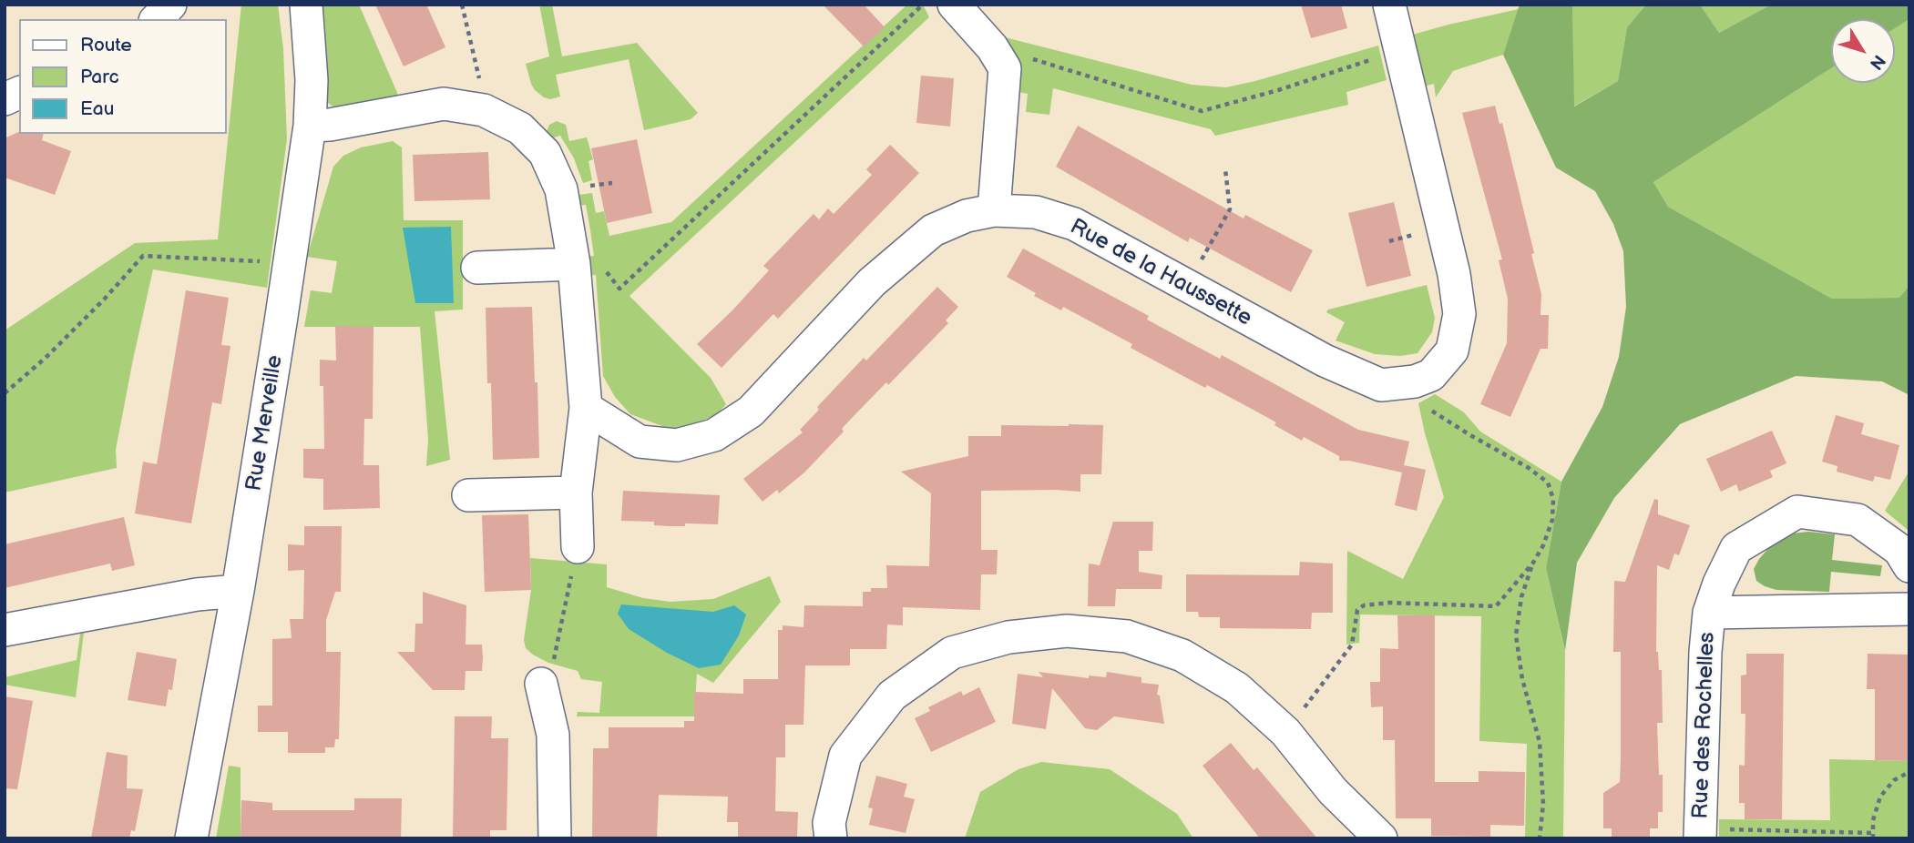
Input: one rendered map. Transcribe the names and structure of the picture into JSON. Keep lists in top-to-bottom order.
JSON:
{
  "streets": {
    "street": ["Rue de la Haussette", "Rue Merveille", "Rue des Rochelles"]
  },
  "legend": ["Route", "Parc", "Eau"],
  "north": "bottom right"
}
